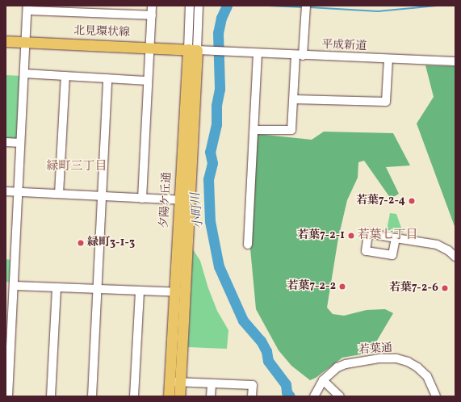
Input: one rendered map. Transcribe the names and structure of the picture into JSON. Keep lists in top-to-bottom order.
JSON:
{
  "streets": {
    "main road": ["北見環状線", "夕陽ケ丘通"],
    "street": ["平成新道", "若葉通"]
  },
  "crossings": [
    ["北見環状線", "平成新道"],
    ["北見環状線", "夕陽ケ丘通"],
    ["平成新道", "夕陽ケ丘通"]
  ],
  "districts": ["緑町三丁目", "若葉七丁目"],
  "water": ["小町川"],
  "places": [
    "若葉7-2-4",
    "若葉7-2-1",
    "緑町3-1-3",
    "若葉7-2-2",
    "若葉7-2-6"
  ]
}
